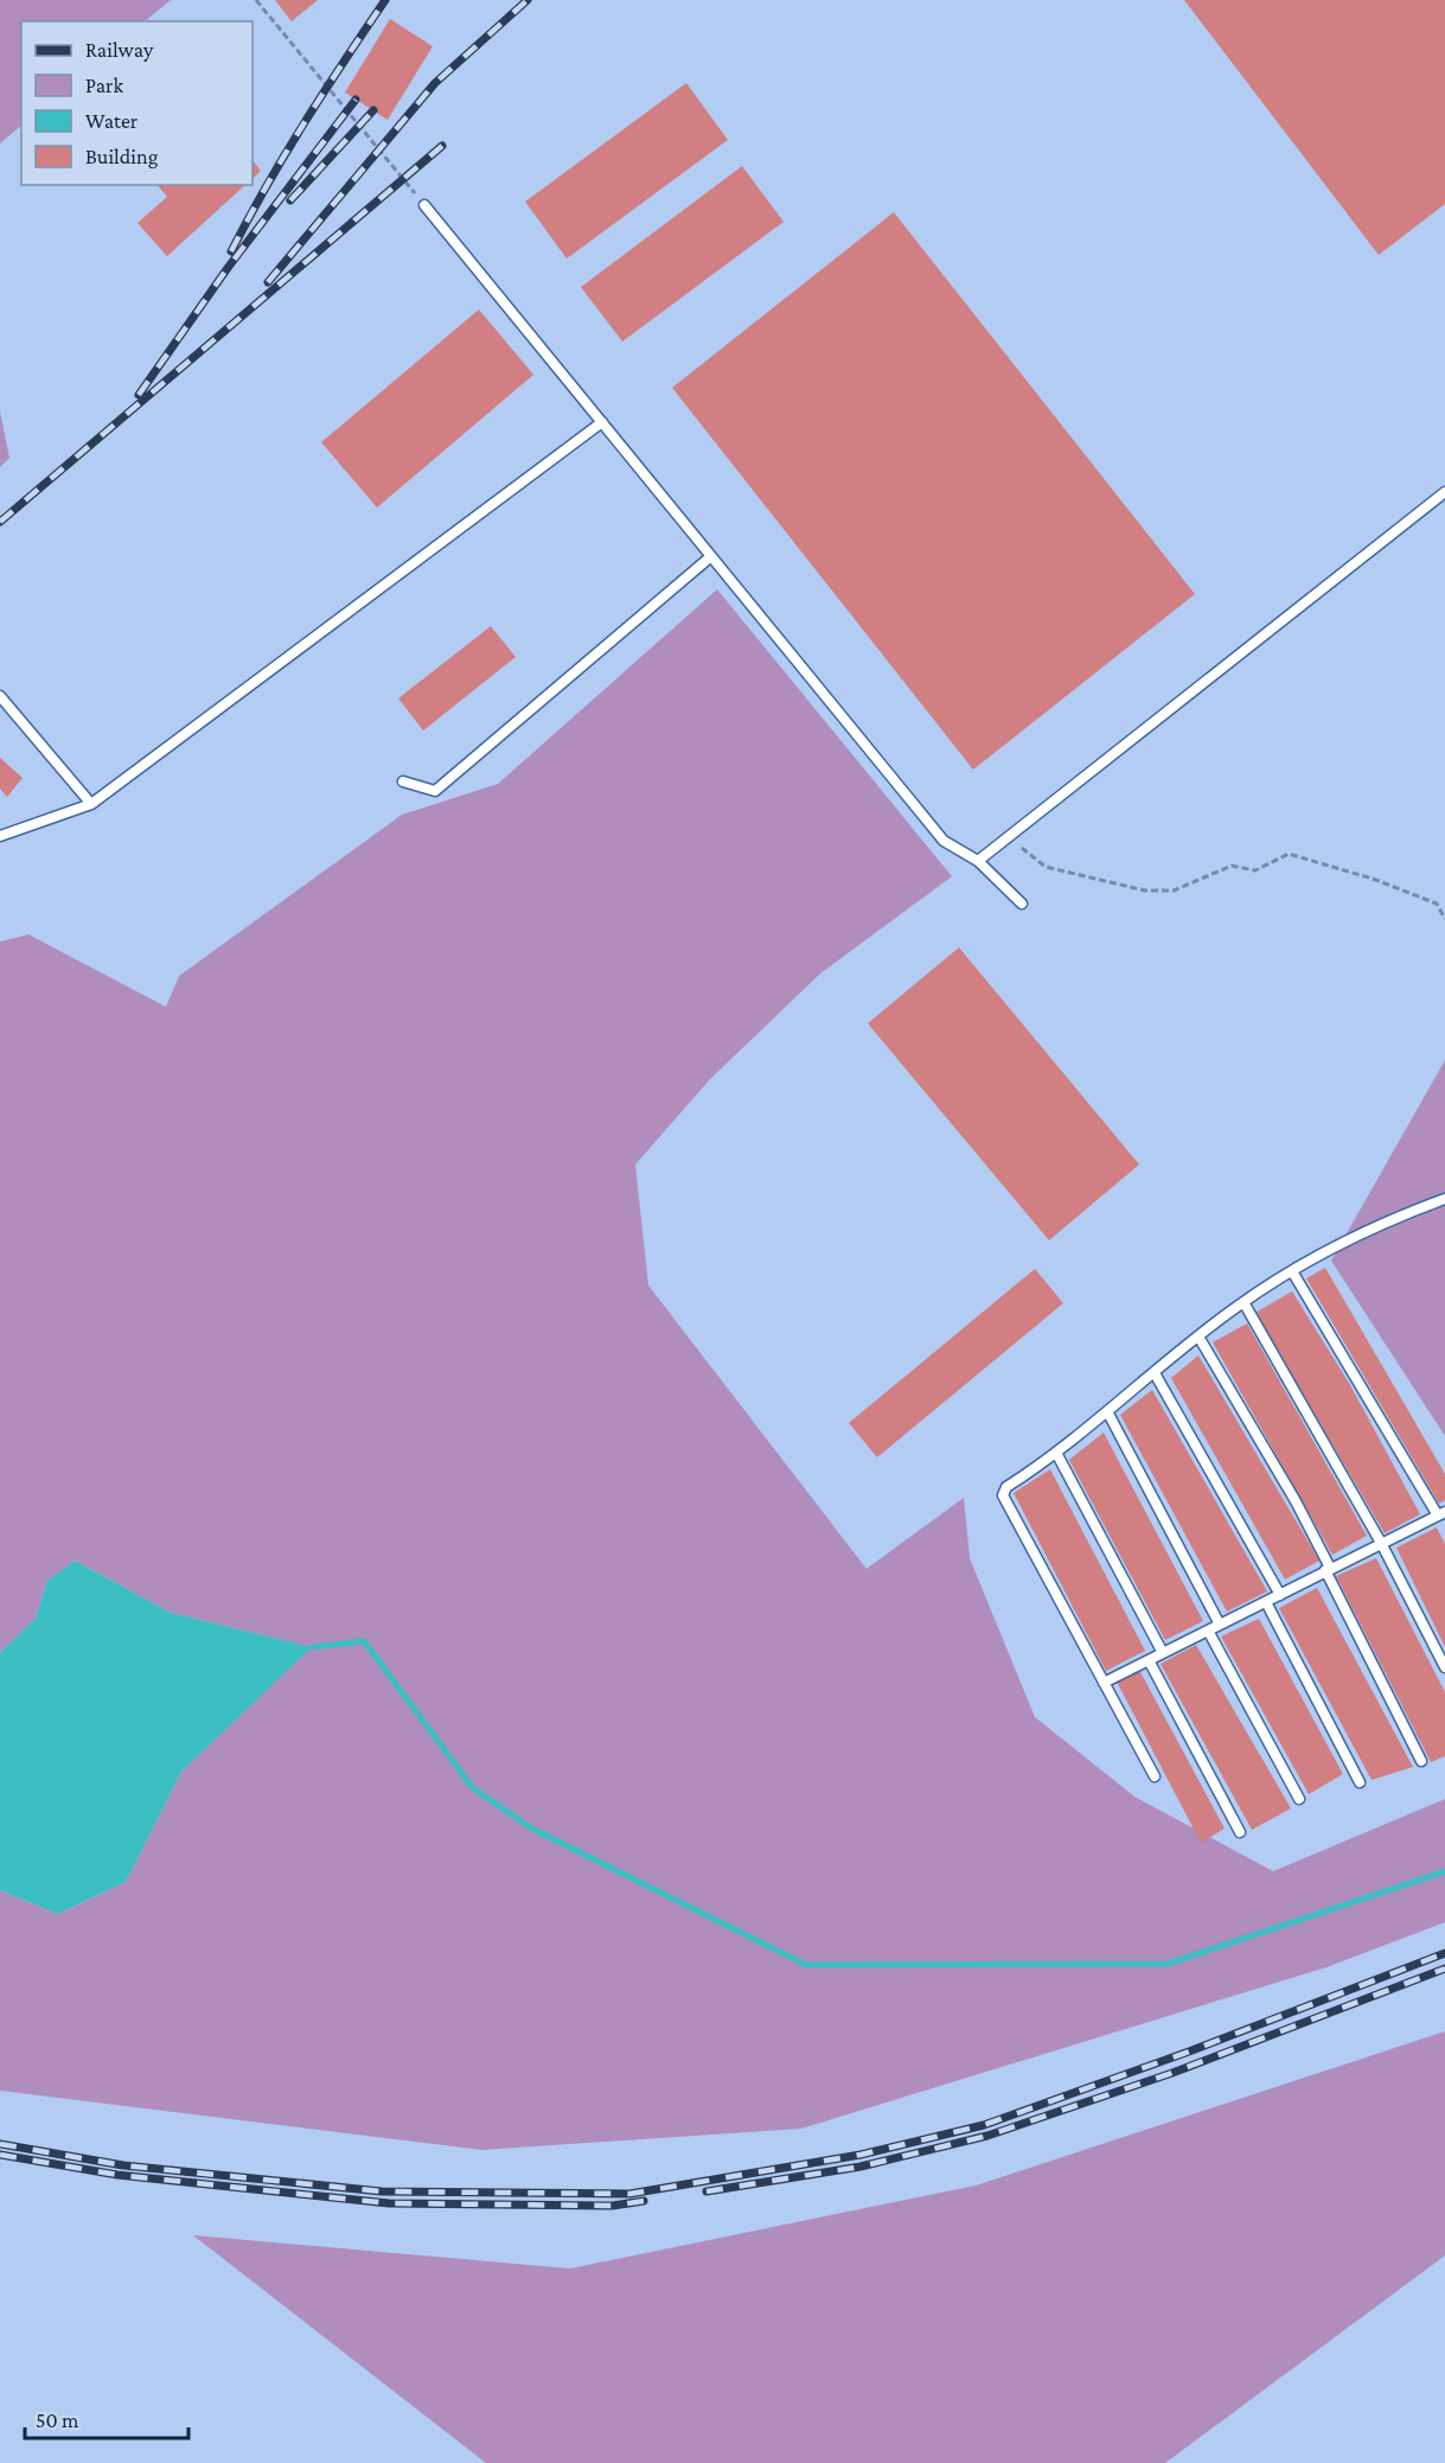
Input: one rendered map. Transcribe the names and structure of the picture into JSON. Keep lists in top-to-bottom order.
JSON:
{
  "legend": [
    "Railway",
    "Park",
    "Water",
    "Building"
  ],
  "scale_bar": "50 m"
}
